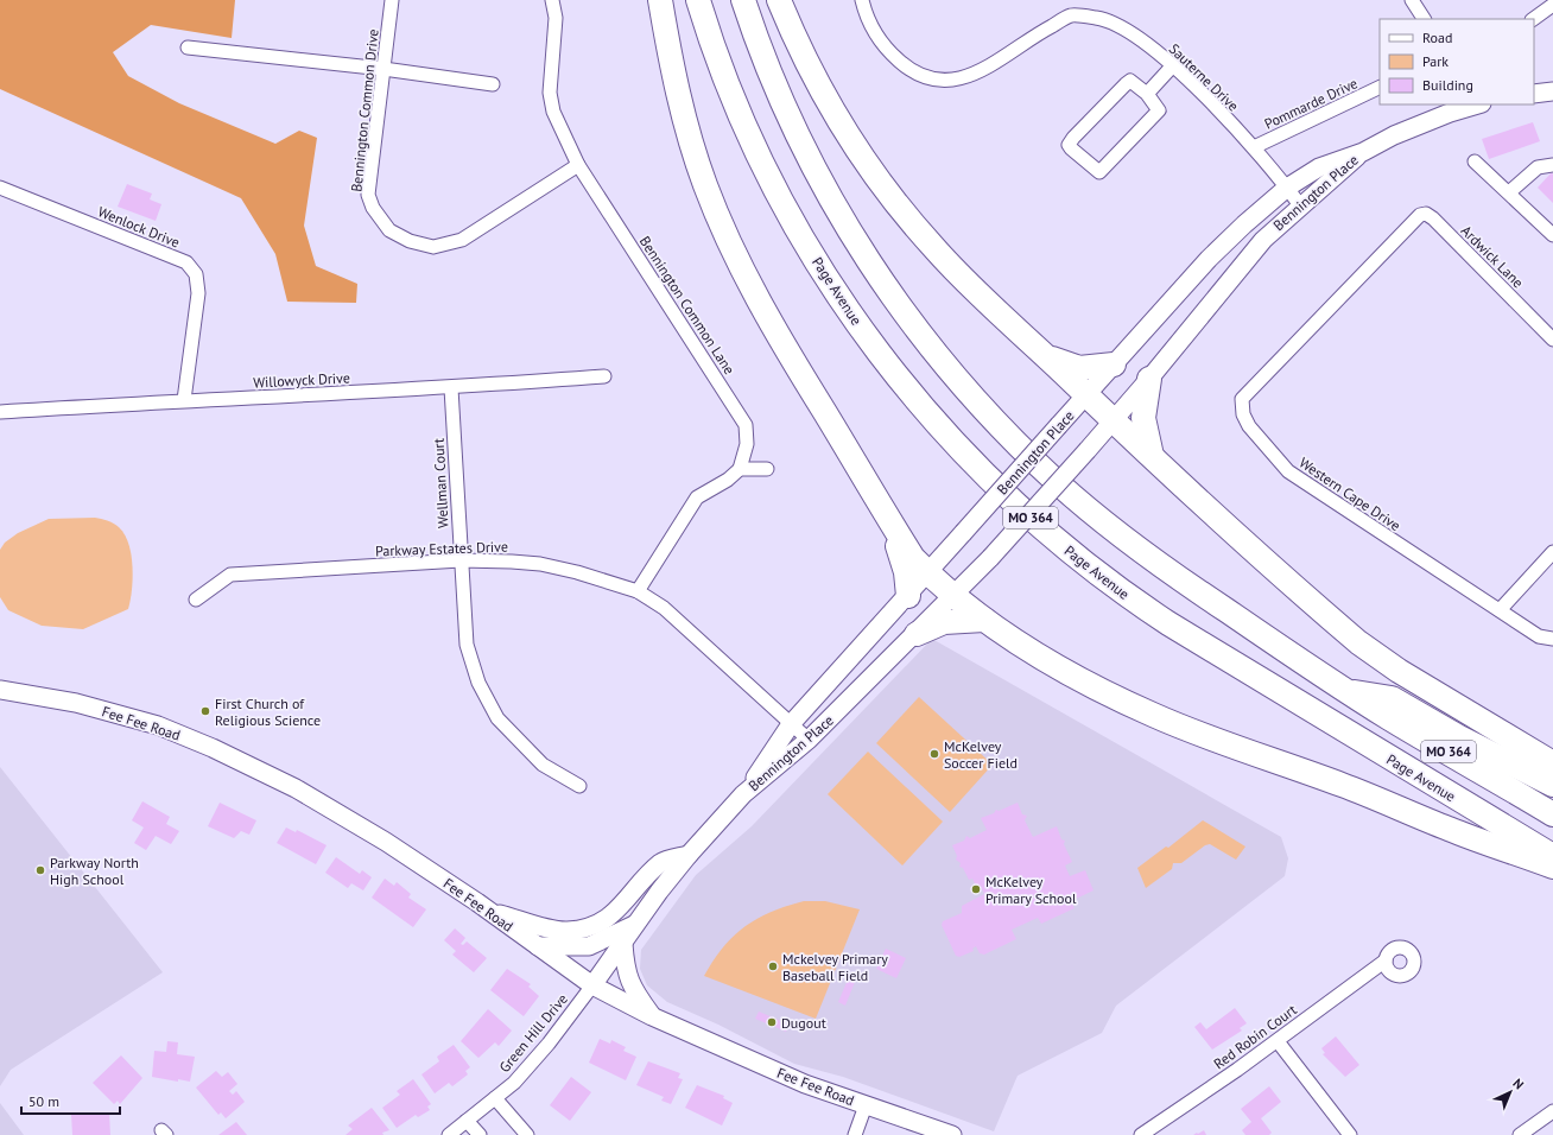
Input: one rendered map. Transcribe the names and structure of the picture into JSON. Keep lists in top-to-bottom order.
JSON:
{
  "streets": {
    "highway": ["Page Avenue", "MO 364"],
    "main road": ["Bennington Place", "Fee Fee Road"],
    "street": [
      "Sauterne Drive",
      "Pommarde Drive",
      "Bennington Common Drive",
      "Wenlock Drive",
      "Ardwick Lane",
      "Bennington Common Lane",
      "Willowyck Drive",
      "Wellman Court",
      "Western Cape Drive",
      "Parkway Estates Drive",
      "Green Hill Drive",
      "Red Robin Court"
    ]
  },
  "crossings": [
    ["Sauterne Drive", "Pommarde Drive"],
    ["Sauterne Drive", "Bennington Place"],
    ["Bennington Common Drive", "Bennington Common Lane"],
    ["Bennington Place", "Parkway Estates Drive"],
    ["Bennington Place", "Fee Fee Road"],
    ["Bennington Place", "Green Hill Drive"],
    ["Wenlock Drive", "Willowyck Drive"],
    ["Ardwick Lane", "Western Cape Drive"],
    ["Willowyck Drive", "Wellman Court"],
    ["Wellman Court", "Parkway Estates Drive"],
    ["Fee Fee Road", "Green Hill Drive"]
  ],
  "places": [
    "First Church of Religious Science",
    "McKelvey Soccer Field",
    "Parkway North High School",
    "McKelvey Primary School",
    "Mckelvey Primary Baseball Field",
    "Dugout"
  ],
  "legend": ["Road", "Park", "Building"],
  "scale_bar": "50 m",
  "north": "top right"
}
